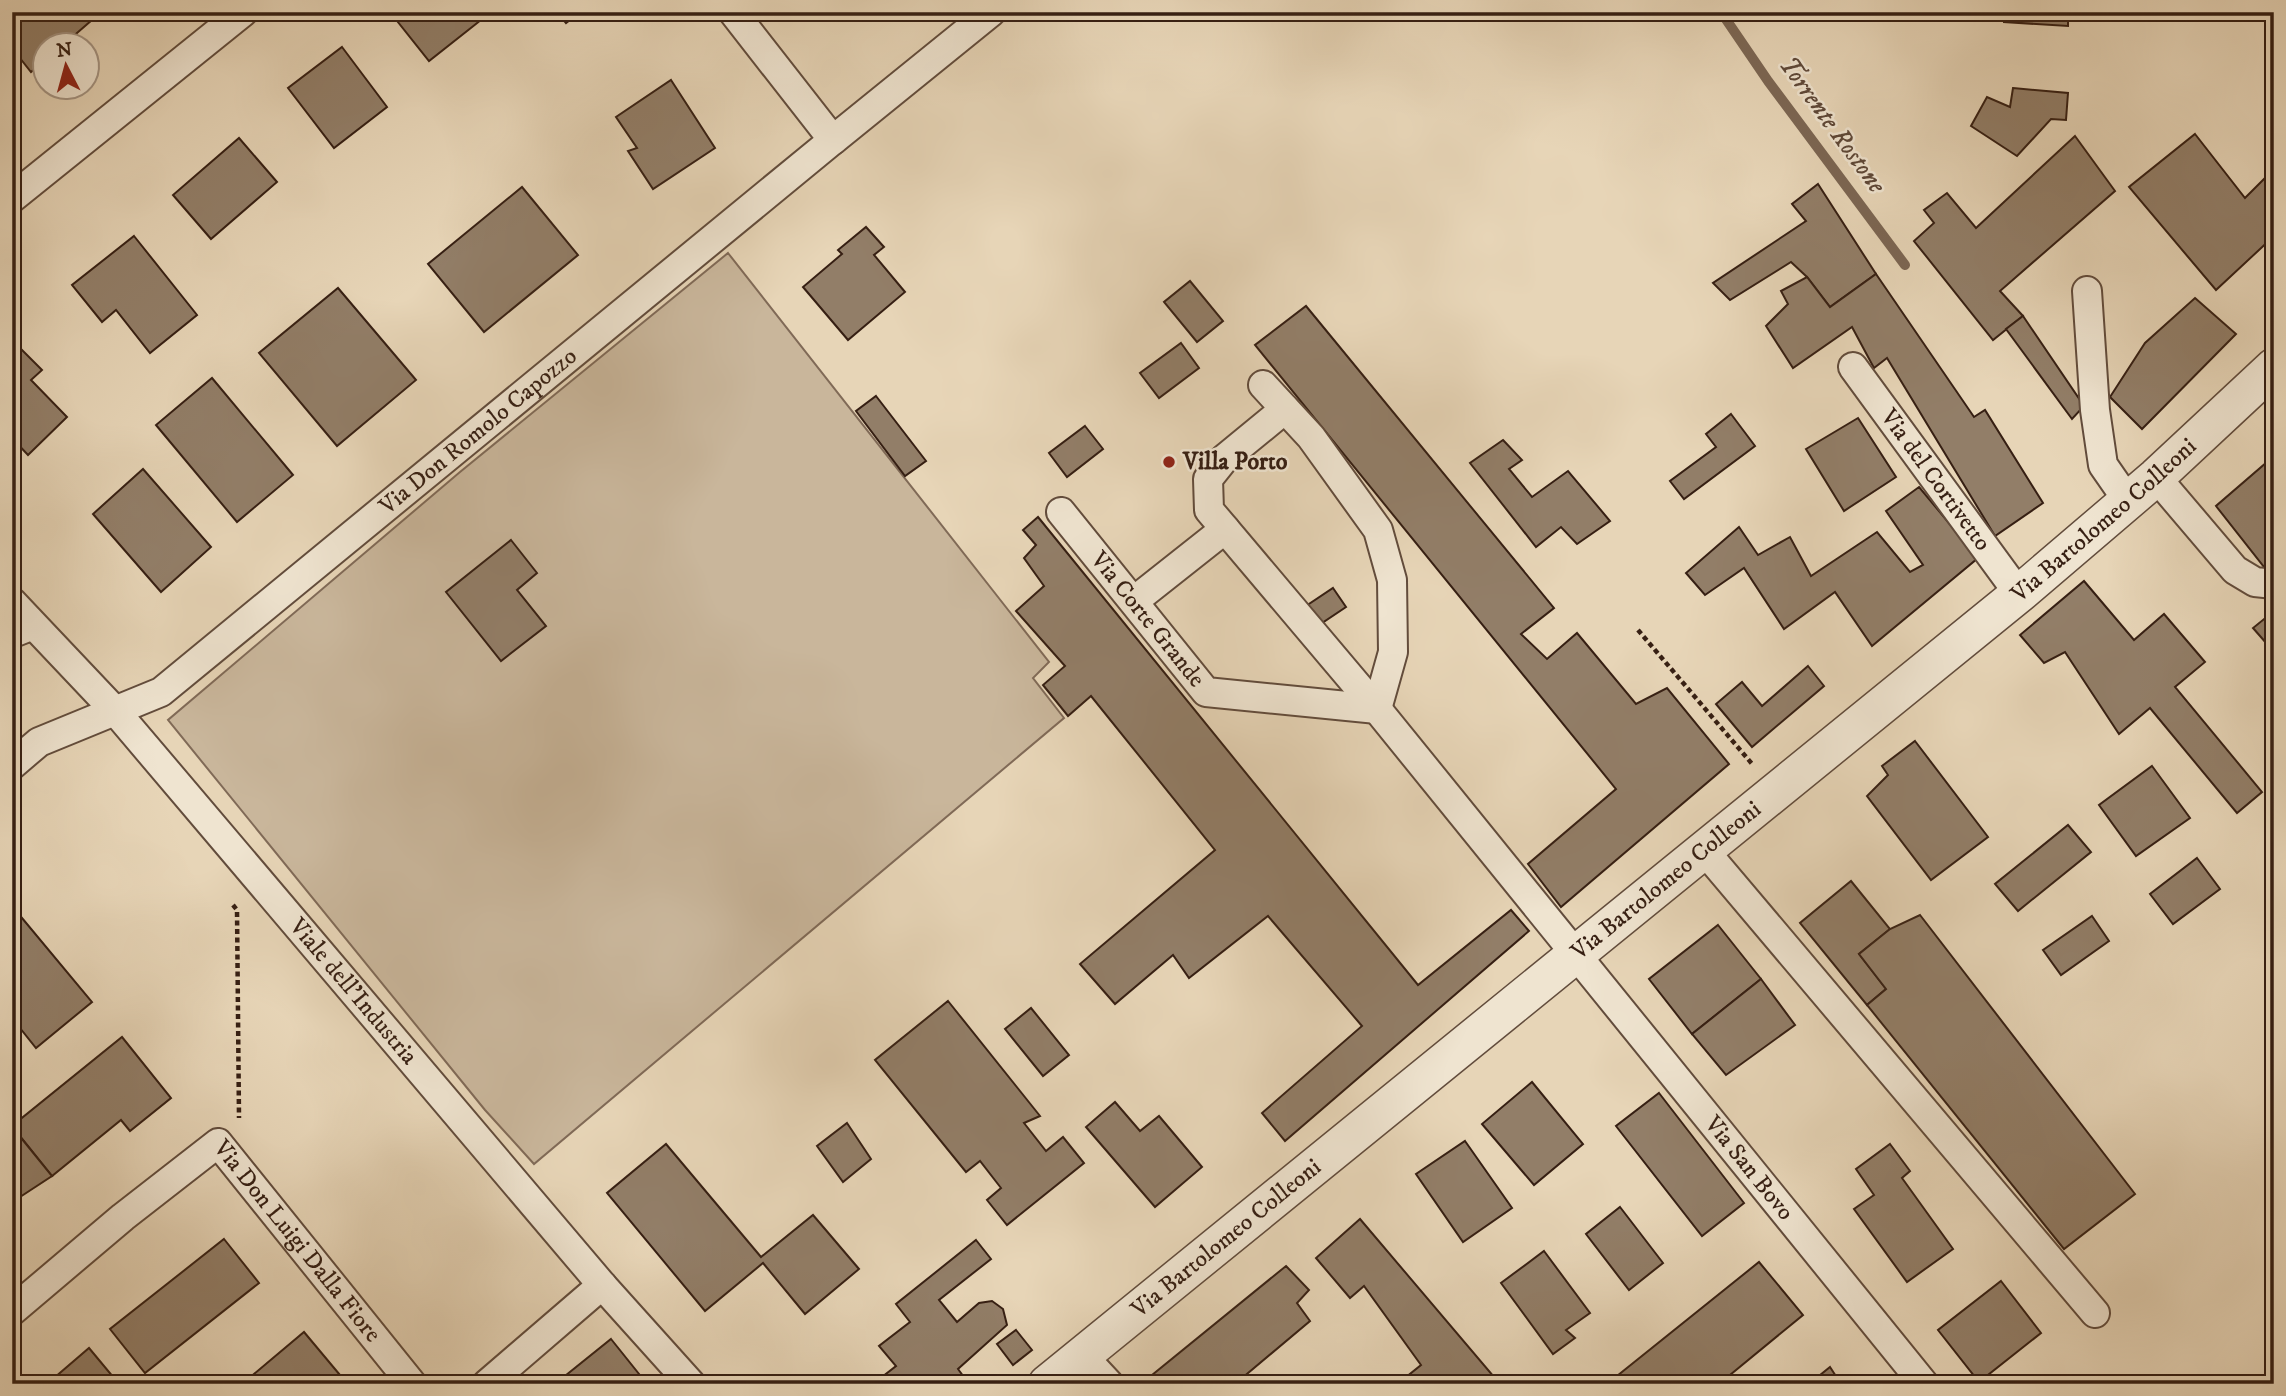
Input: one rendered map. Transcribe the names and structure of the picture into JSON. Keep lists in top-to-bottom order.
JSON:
{
  "streets": {
    "street": [
      "Via Don Romolo Capozzo",
      "Via del Cortivetto",
      "Via Bartolomeo Colleoni",
      "Via Corte Grande",
      "Viale dell'Industria",
      "Via San Bovo",
      "Via Don Luigi Dalla Fiore"
    ]
  },
  "crossings": [
    ["Via Don Romolo Capozzo", "Viale dell'Industria"],
    ["Via del Cortivetto", "Via Bartolomeo Colleoni"],
    ["Via Bartolomeo Colleoni", "Via San Bovo"]
  ],
  "water": ["Torrente Rostone"],
  "places": ["Villa Porto"],
  "north": "top"
}
